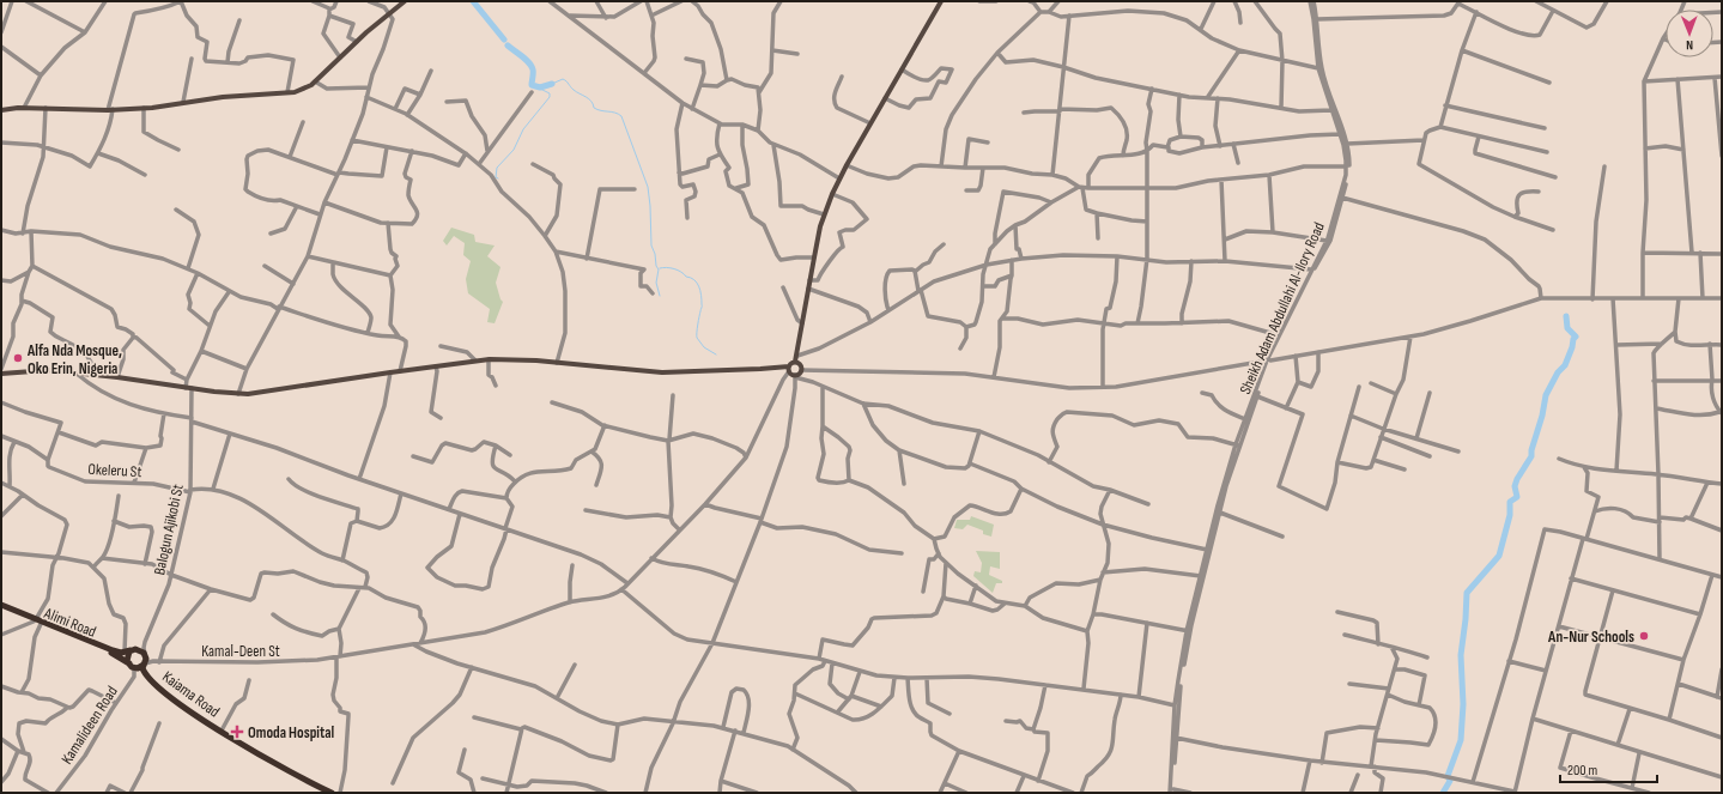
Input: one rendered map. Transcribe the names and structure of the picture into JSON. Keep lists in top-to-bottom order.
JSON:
{
  "streets": {
    "highway": ["Alimi Road", "Kaiama Road"],
    "street": [
      "Sheikh Adam Abdullahi Al-Ilory Road",
      "Okeleru St",
      "Balogun Ajikobi St",
      "Kamal-Deen St",
      "Kamalideen Road"
    ]
  },
  "crossings": [
    ["Okeleru St", "Balogun Ajikobi St"],
    ["Alimi Road", "Kaiama Road"],
    ["Alimi Road", "Kamalideen Road"],
    ["Kamal-Deen St", "Kaiama Road"],
    ["Kaiama Road", "Kamalideen Road"]
  ],
  "places": {
    "other": ["Alfa Nda Mosque, Oko Erin, Nigeria", "An-Nur Schools"],
    "health": ["Omoda Hospital"]
  },
  "scale_bar": "200 m",
  "north": "bottom"
}
